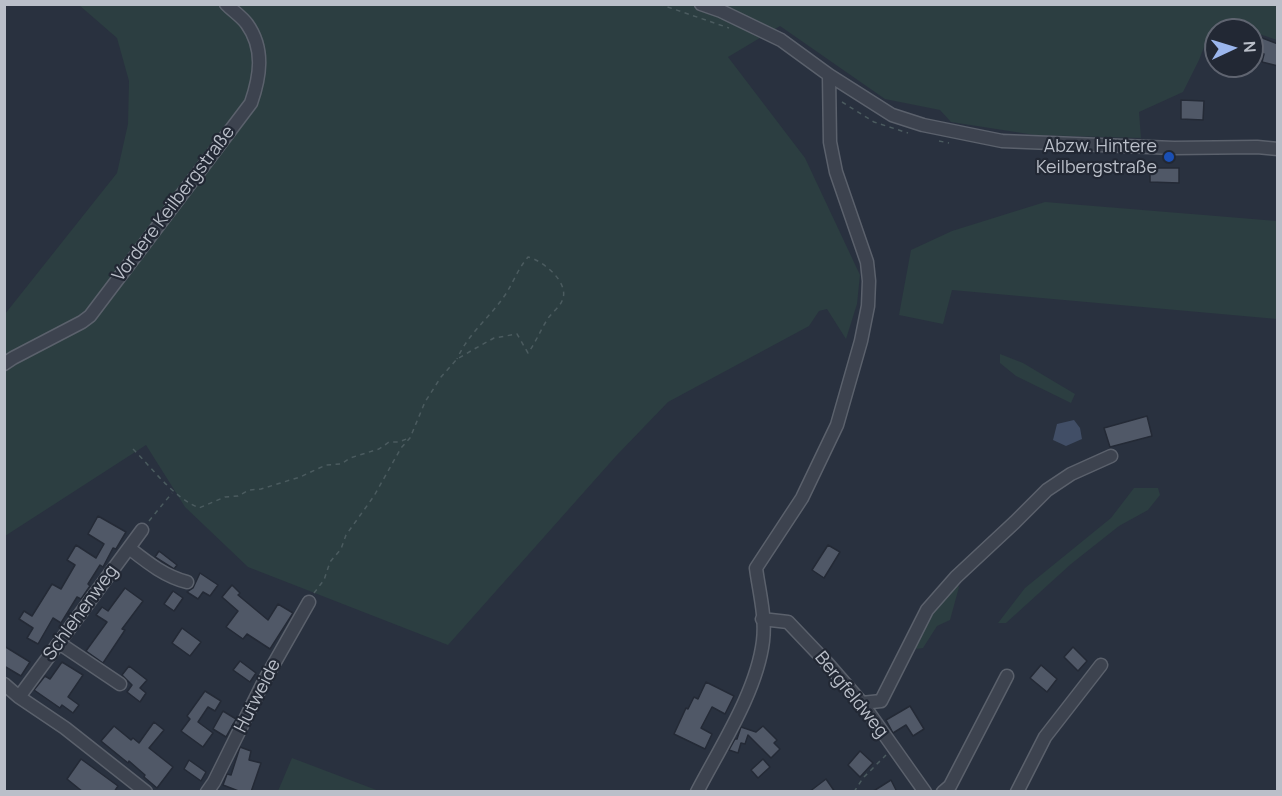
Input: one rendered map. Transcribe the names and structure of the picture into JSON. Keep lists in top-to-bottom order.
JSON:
{
  "streets": {
    "street": [
      "Vordere Keilbergstraße",
      "Schlehenweg",
      "Bergfeldweg",
      "Hutweide"
    ]
  },
  "places": ["Abzw. Hintere Keilbergstraße"],
  "north": "right"
}
